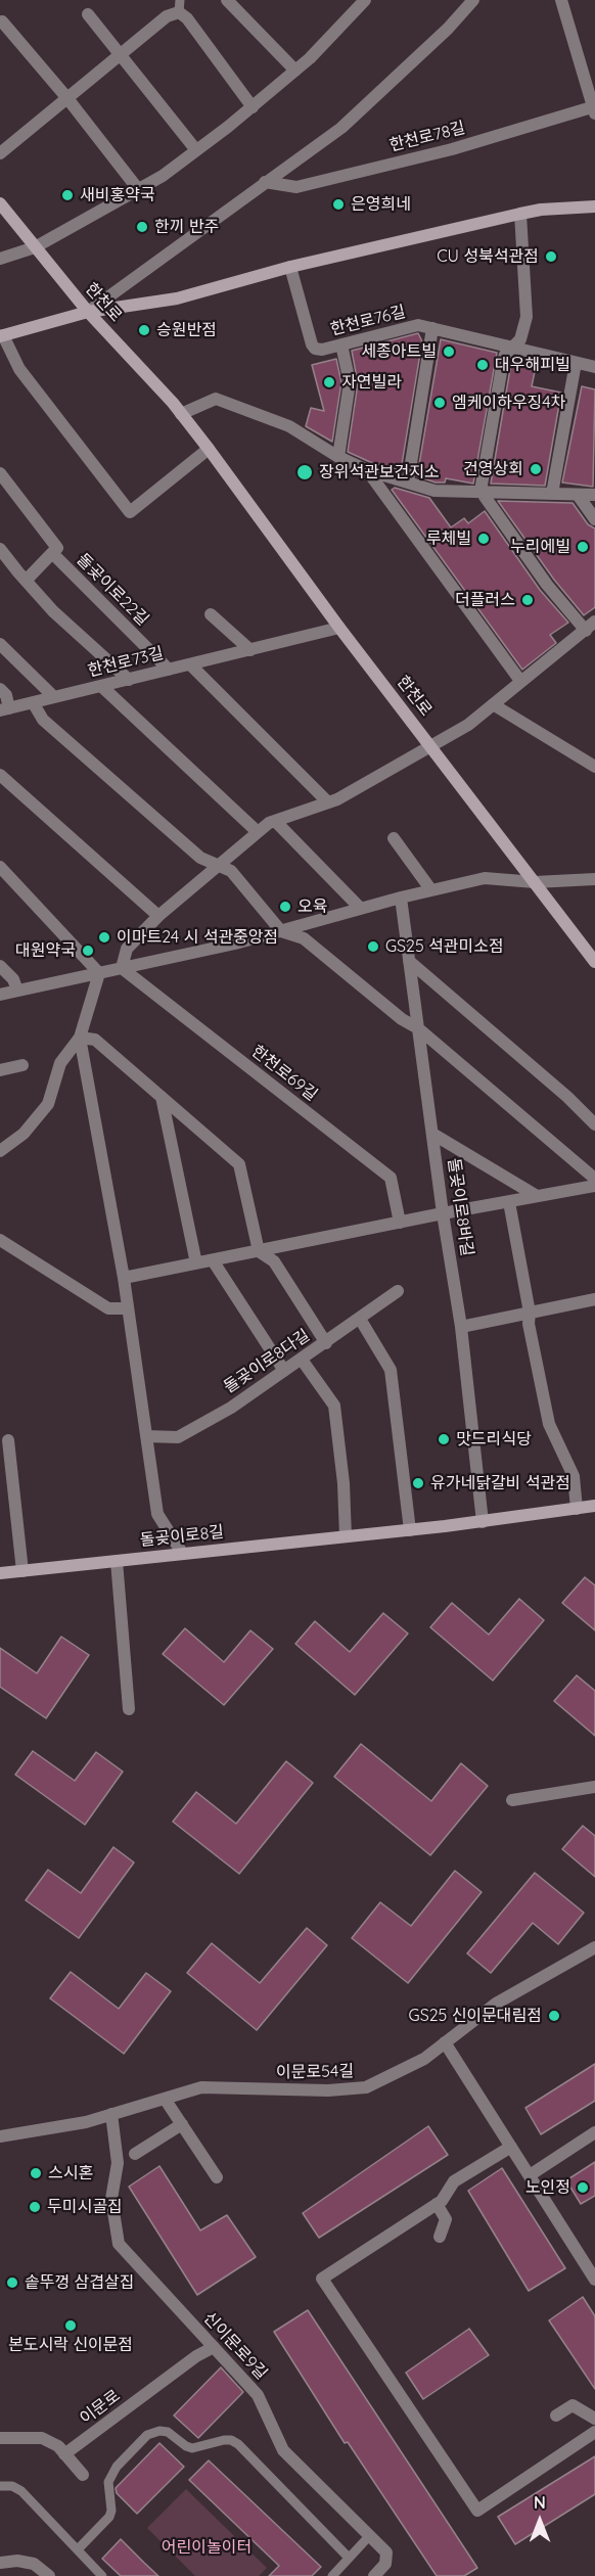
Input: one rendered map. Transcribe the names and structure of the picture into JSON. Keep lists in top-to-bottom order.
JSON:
{
  "streets": {
    "street": [
      "한천로78길",
      "한천로",
      "한천로76길",
      "돌곶이로22길",
      "한천로73길",
      "한천로69길",
      "돌곶이로8바길",
      "돌곶이로8다길",
      "돌곶이로8길",
      "이문로54길",
      "신이문로9길",
      "이문로"
    ]
  },
  "crossings": [
    ["한천로", "한천로73길"],
    ["돌곶이로22길", "한천로73길"],
    ["돌곶이로8바길", "돌곶이로8길"],
    ["이문로54길", "신이문로9길"],
    ["신이문로9길", "이문로"]
  ],
  "parks": ["어린이놀이터"],
  "places": [
    "새비홍약국",
    "은영희네",
    "한끼 반주",
    "CU 성북석관점",
    "승원반점",
    "세종아트빌",
    "대우해피빌",
    "자연빌라",
    "엠케이하우징4차",
    "건영상회",
    "장위석관보건지소",
    "루체빌",
    "누리에빌",
    "더플러스",
    "오육",
    "이마트24 시 석관중앙점",
    "GS25 석관미소점",
    "대원약국",
    "맛드리식당",
    "유가네닭갈비 석관점",
    "GS25 신이문대림점",
    "스시혼",
    "노인정",
    "두미시골집",
    "솥뚜껑 삼겹살집",
    "본도시락 신이문점"
  ],
  "north": "top"
}
